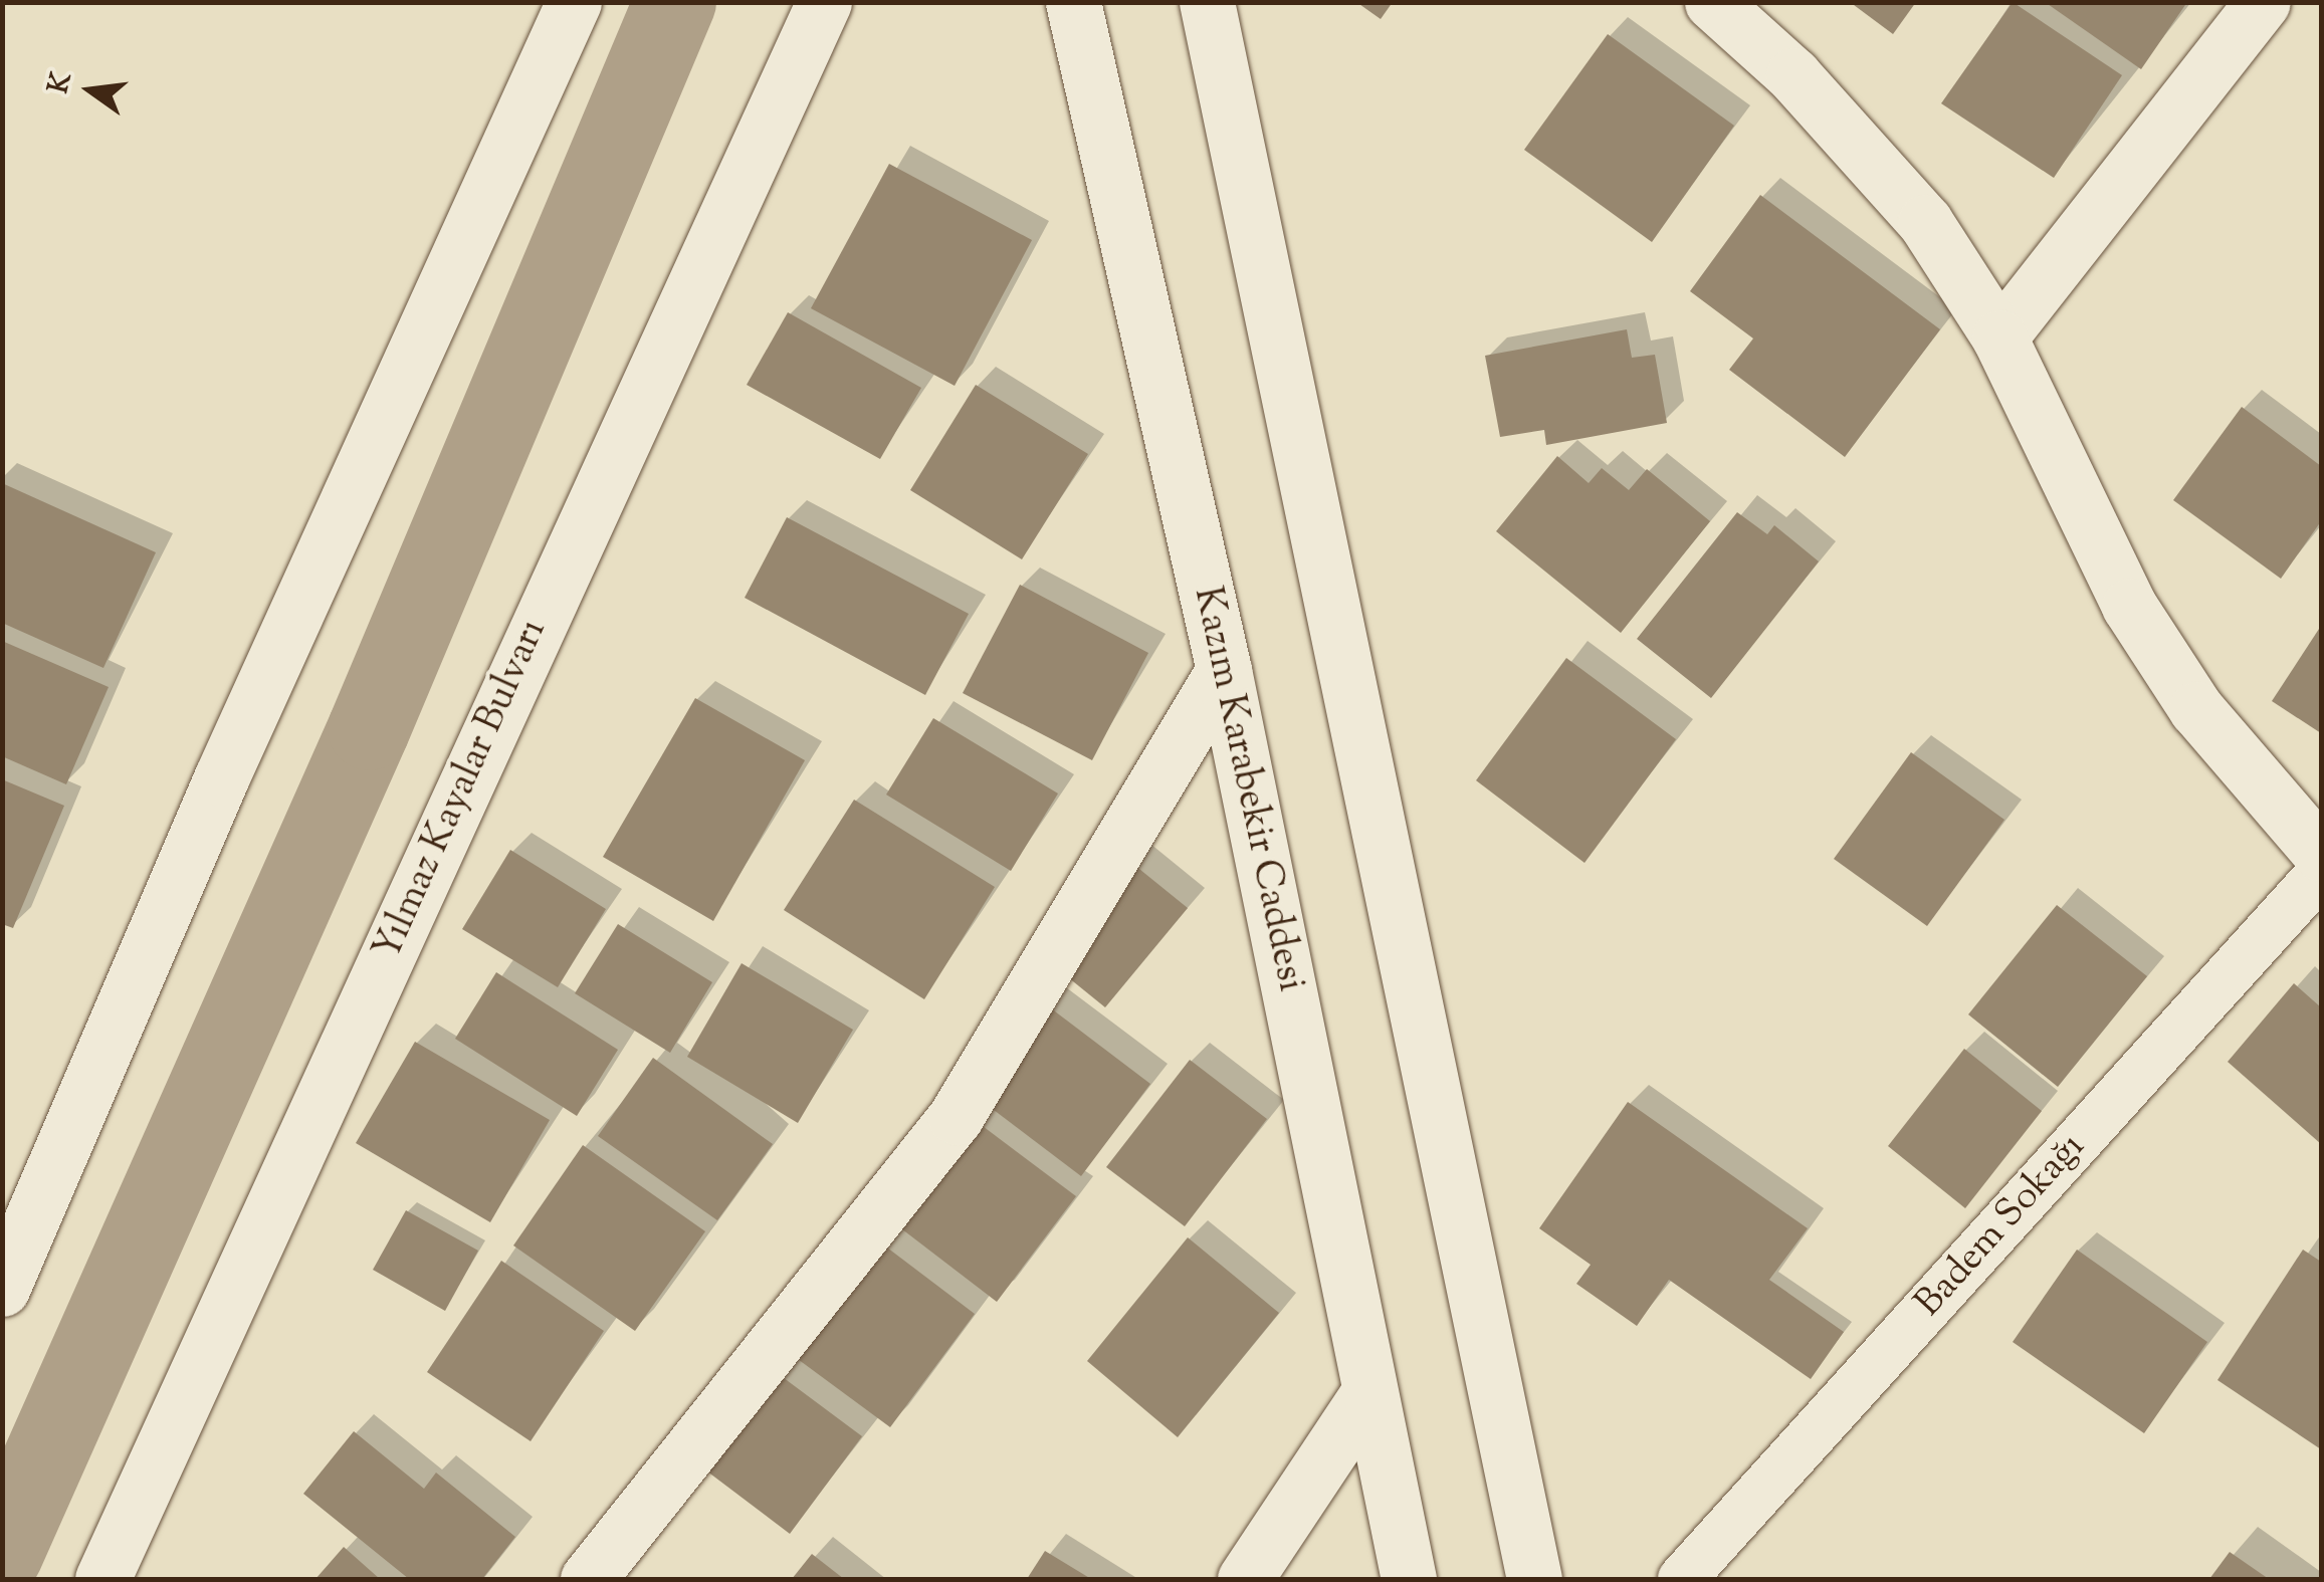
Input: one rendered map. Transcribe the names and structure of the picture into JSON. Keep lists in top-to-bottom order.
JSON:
{
  "streets": {
    "street": ["Kazım Karabekir Caddesi", "Yılmaz Kayalar Bulvarı"],
    "lane": ["Badem Sokağı"]
  },
  "north": "left"
}
